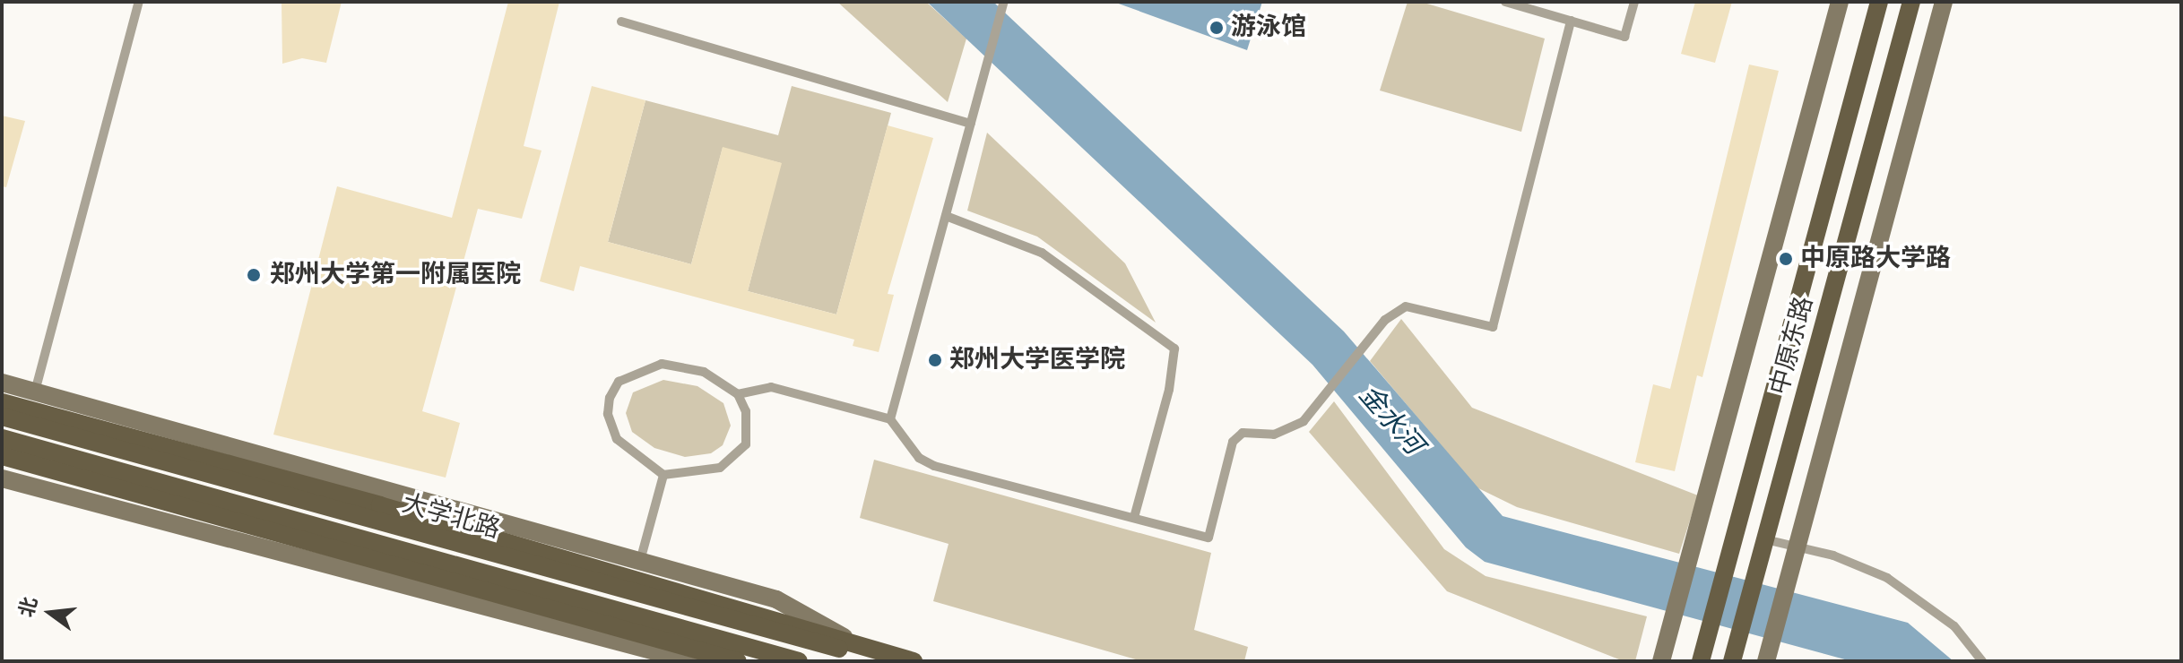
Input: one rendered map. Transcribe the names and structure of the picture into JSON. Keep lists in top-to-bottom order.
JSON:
{
  "streets": {
    "main road": ["中原东路", "大学北路"]
  },
  "water": ["金水河"],
  "places": [
    "游泳馆",
    "中原路大学路",
    "郑州大学第一附属医院",
    "郑州大学医学院"
  ],
  "north": "left"
}
